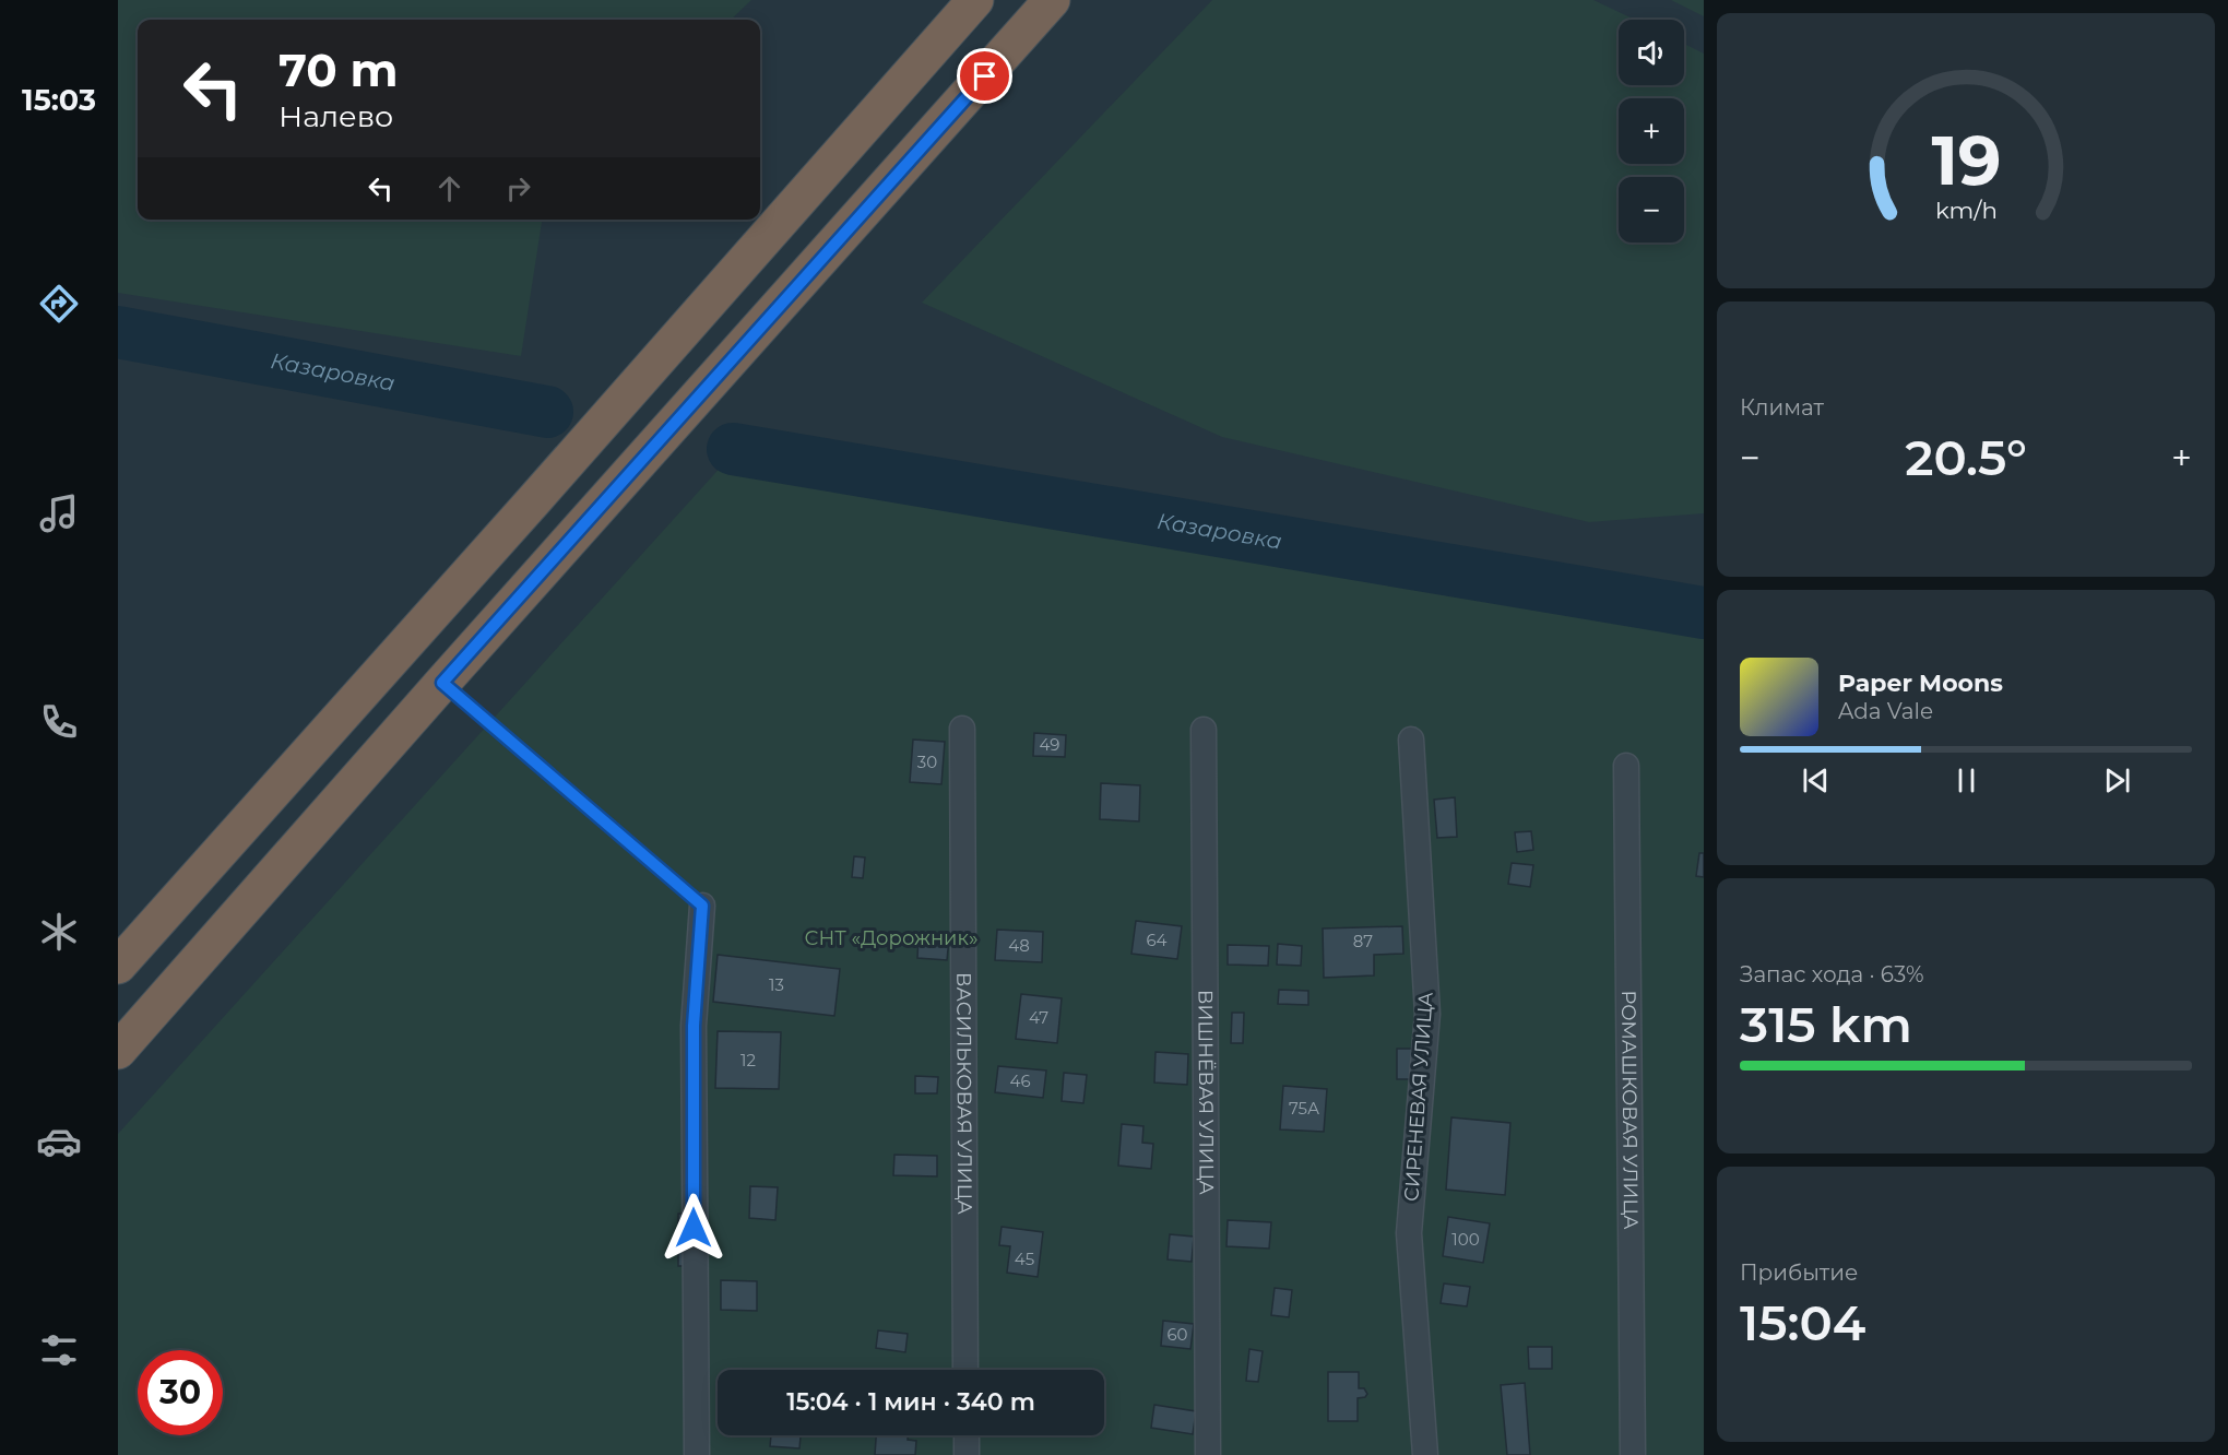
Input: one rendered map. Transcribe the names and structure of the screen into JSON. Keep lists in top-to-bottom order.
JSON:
{
  "streets": {
    "street": [
      "ВИШНЁВАЯ УЛИЦА",
      "ВАСИЛЬКОВАЯ УЛИЦА",
      "СИРЕНЕВАЯ УЛИЦА",
      "РОМАШКОВАЯ УЛИЦА"
    ]
  },
  "water": ["Казаровка"],
  "parks": ["СНТ «Дорожник»"],
  "house_numbers": [
    "49",
    "30",
    "64",
    "87",
    "48",
    "13",
    "47",
    "12",
    "46",
    "75А",
    "100",
    "45",
    "60"
  ],
  "page": {
    "tabs": "15:03",
    "map_buttons": ["+", "−"],
    "turn": ["70 m", "Налево"],
    "tile": [
      "Климат",
      ["Запас хода · 63%", "315 km"],
      ["Прибытие", "15:04"]
    ],
    "heat": ["−", "20.5°", "+"],
    "song": ["Paper Moons", "Ada Vale"],
    "limit": "30",
    "trip": "15:04 · 1 мин · 340 m",
    "gauge": ["19", "km/h"]
  }
}
